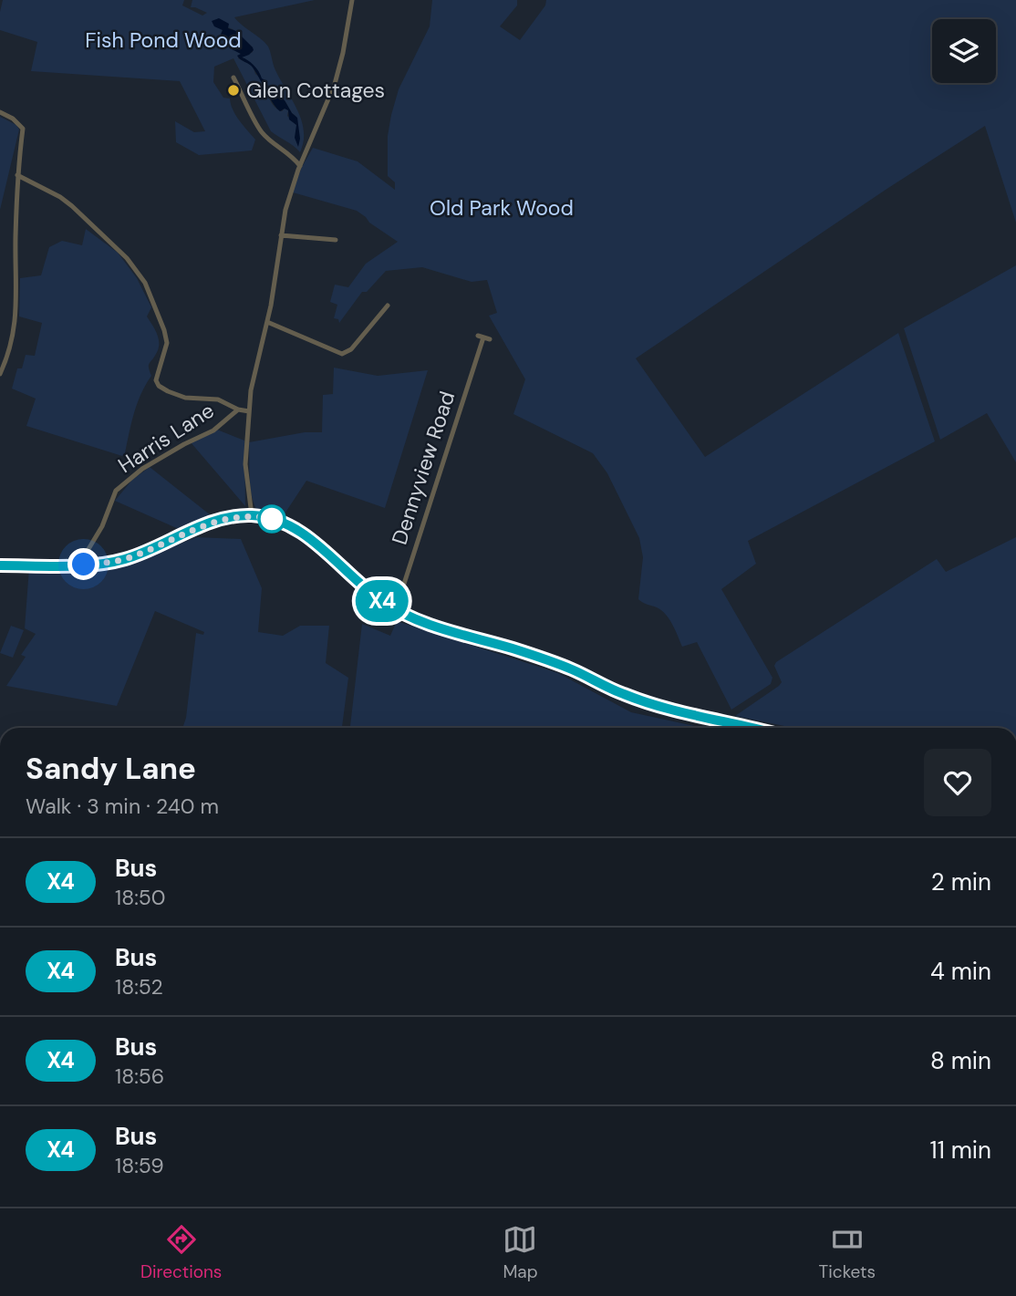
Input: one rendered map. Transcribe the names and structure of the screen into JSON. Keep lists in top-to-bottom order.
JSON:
{
  "streets": {
    "street": ["Harris Lane", "Dennyview Road"]
  },
  "parks": ["Fish Pond Wood", "Old Park Wood"],
  "places": ["Glen Cottages"],
  "lines": ["bus line X4"],
  "page": {
    "on_map": "X4",
    "heading": ["Sandy Lane", "Walk · 3 min · 240 m"],
    "list": [
      {
        "mark": "X4",
        "name": "Bus",
        "note": "18:50",
        "value": "2 min"
      },
      {
        "mark": "X4",
        "name": "Bus",
        "note": "18:52",
        "value": "4 min"
      },
      {
        "mark": "X4",
        "name": "Bus",
        "note": "18:56",
        "value": "8 min"
      },
      {
        "mark": "X4",
        "name": "Bus",
        "note": "18:59",
        "value": "11 min"
      }
    ],
    "tabs": ["Directions", "Map", "Tickets"]
  }
}
